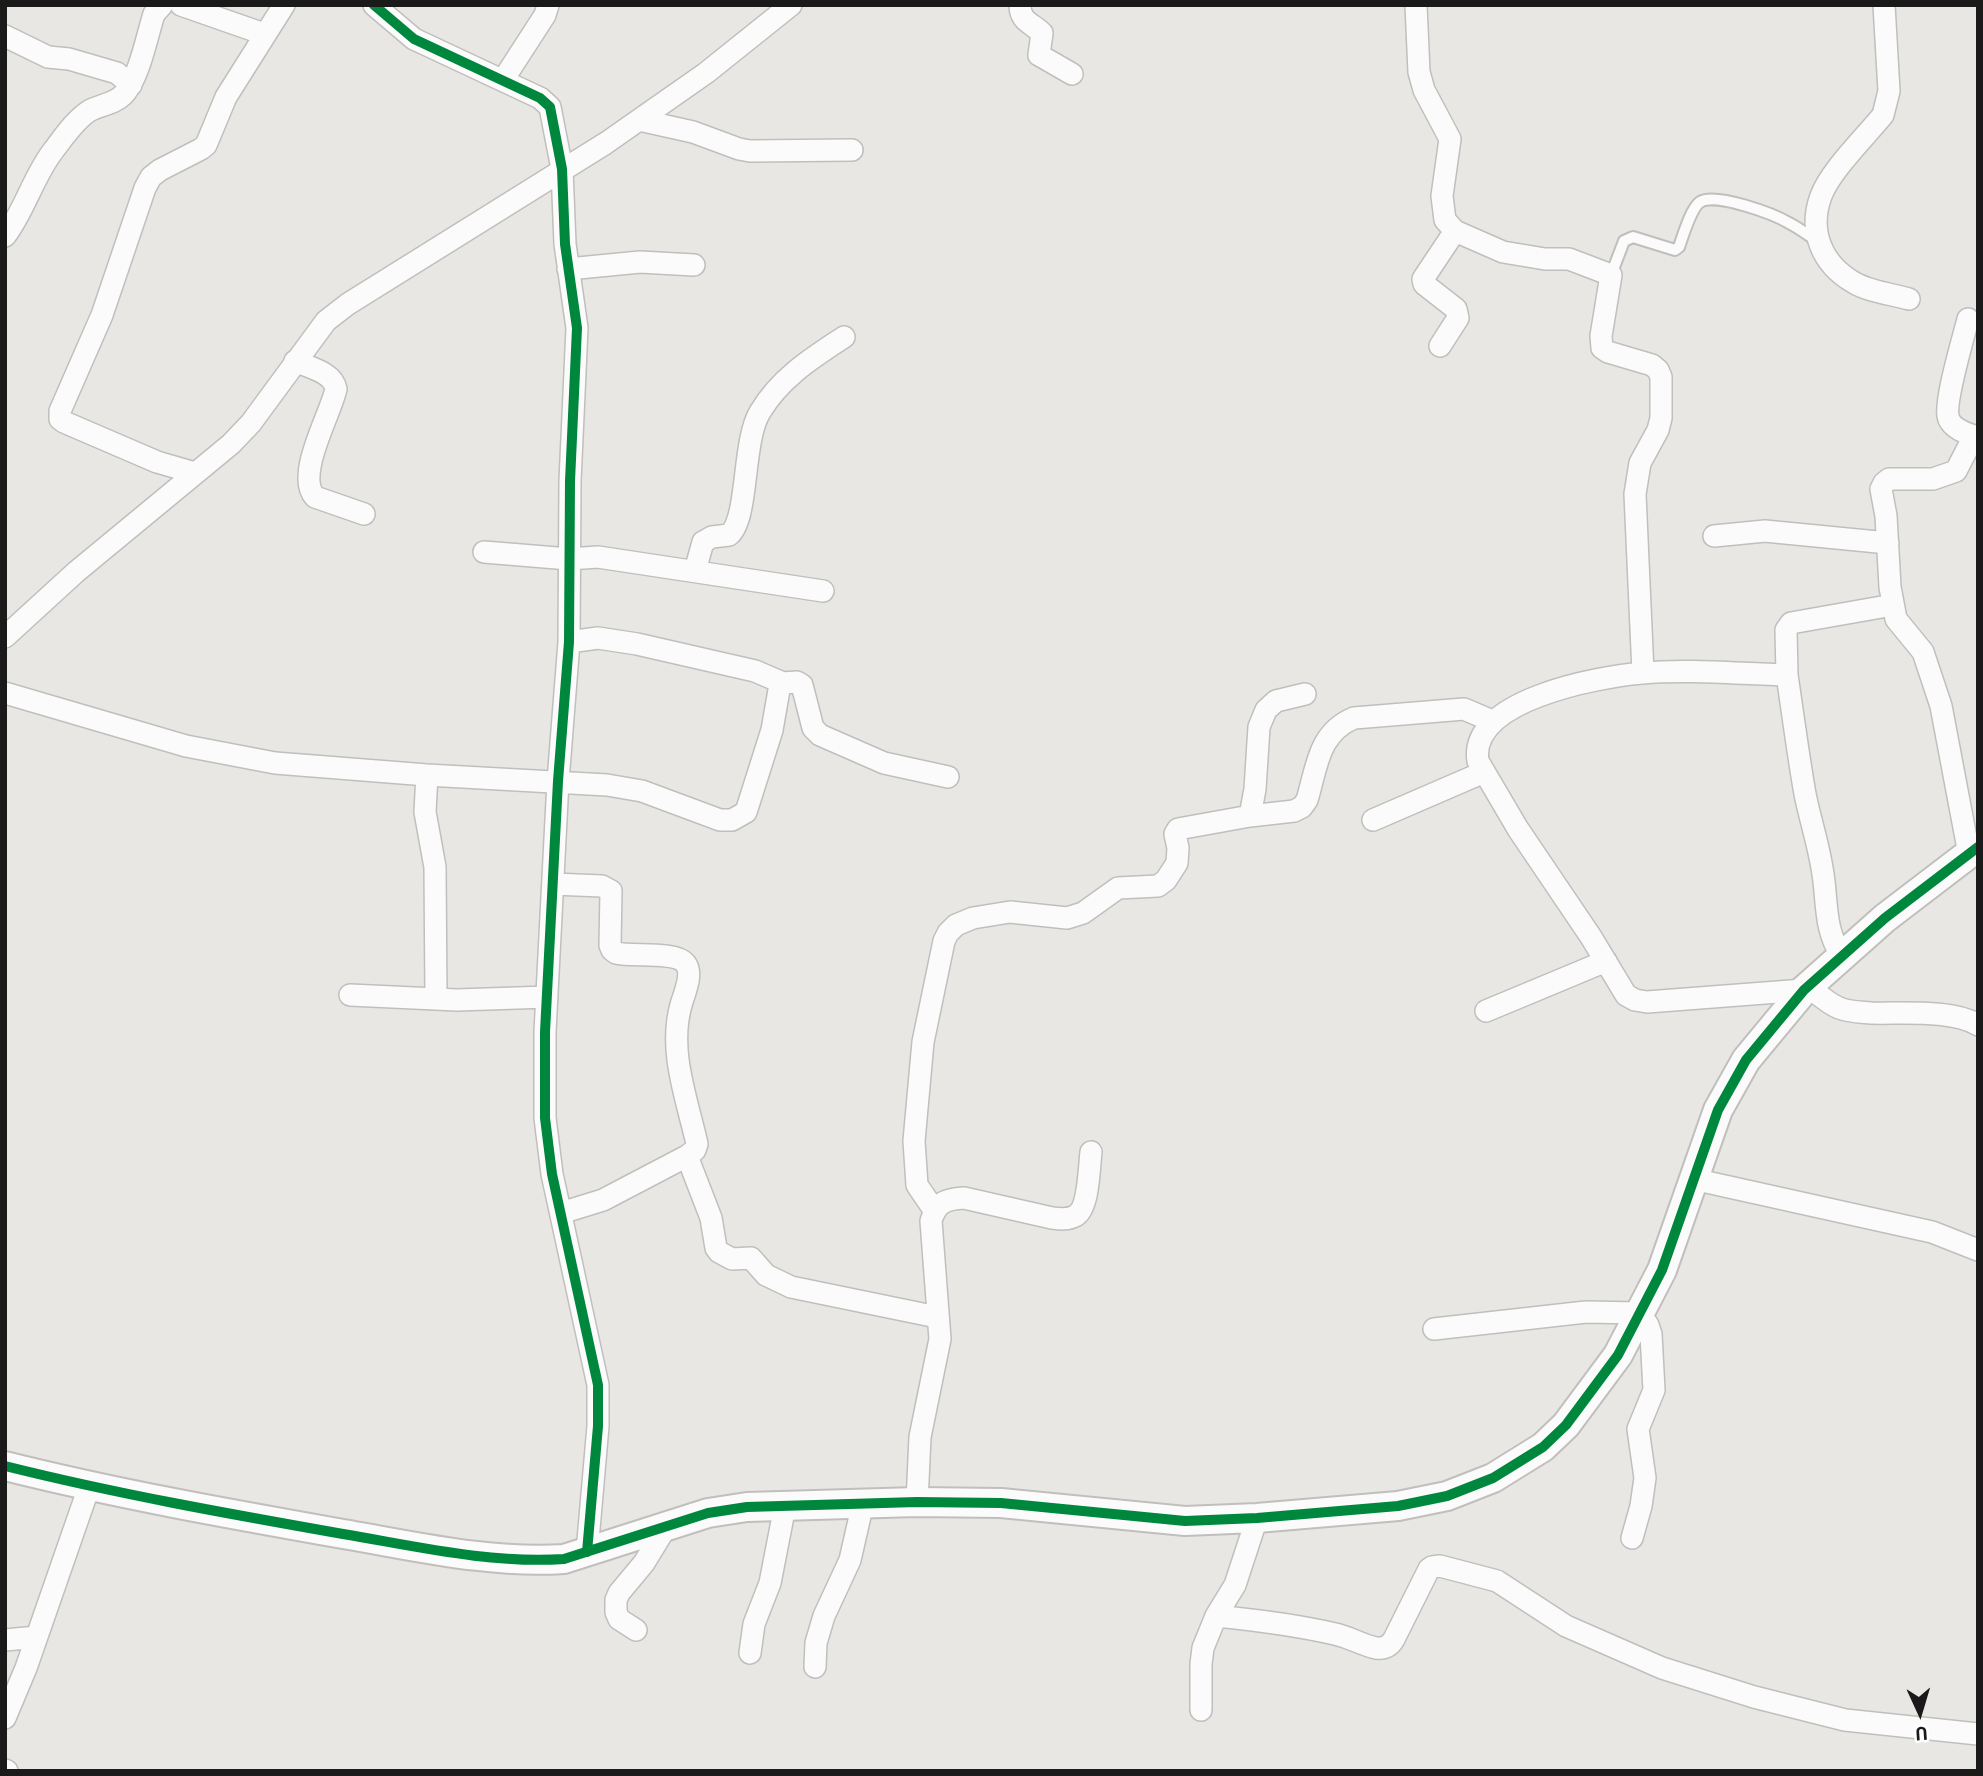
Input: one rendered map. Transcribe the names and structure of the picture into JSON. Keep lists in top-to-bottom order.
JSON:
{
  "north": "bottom"
}
